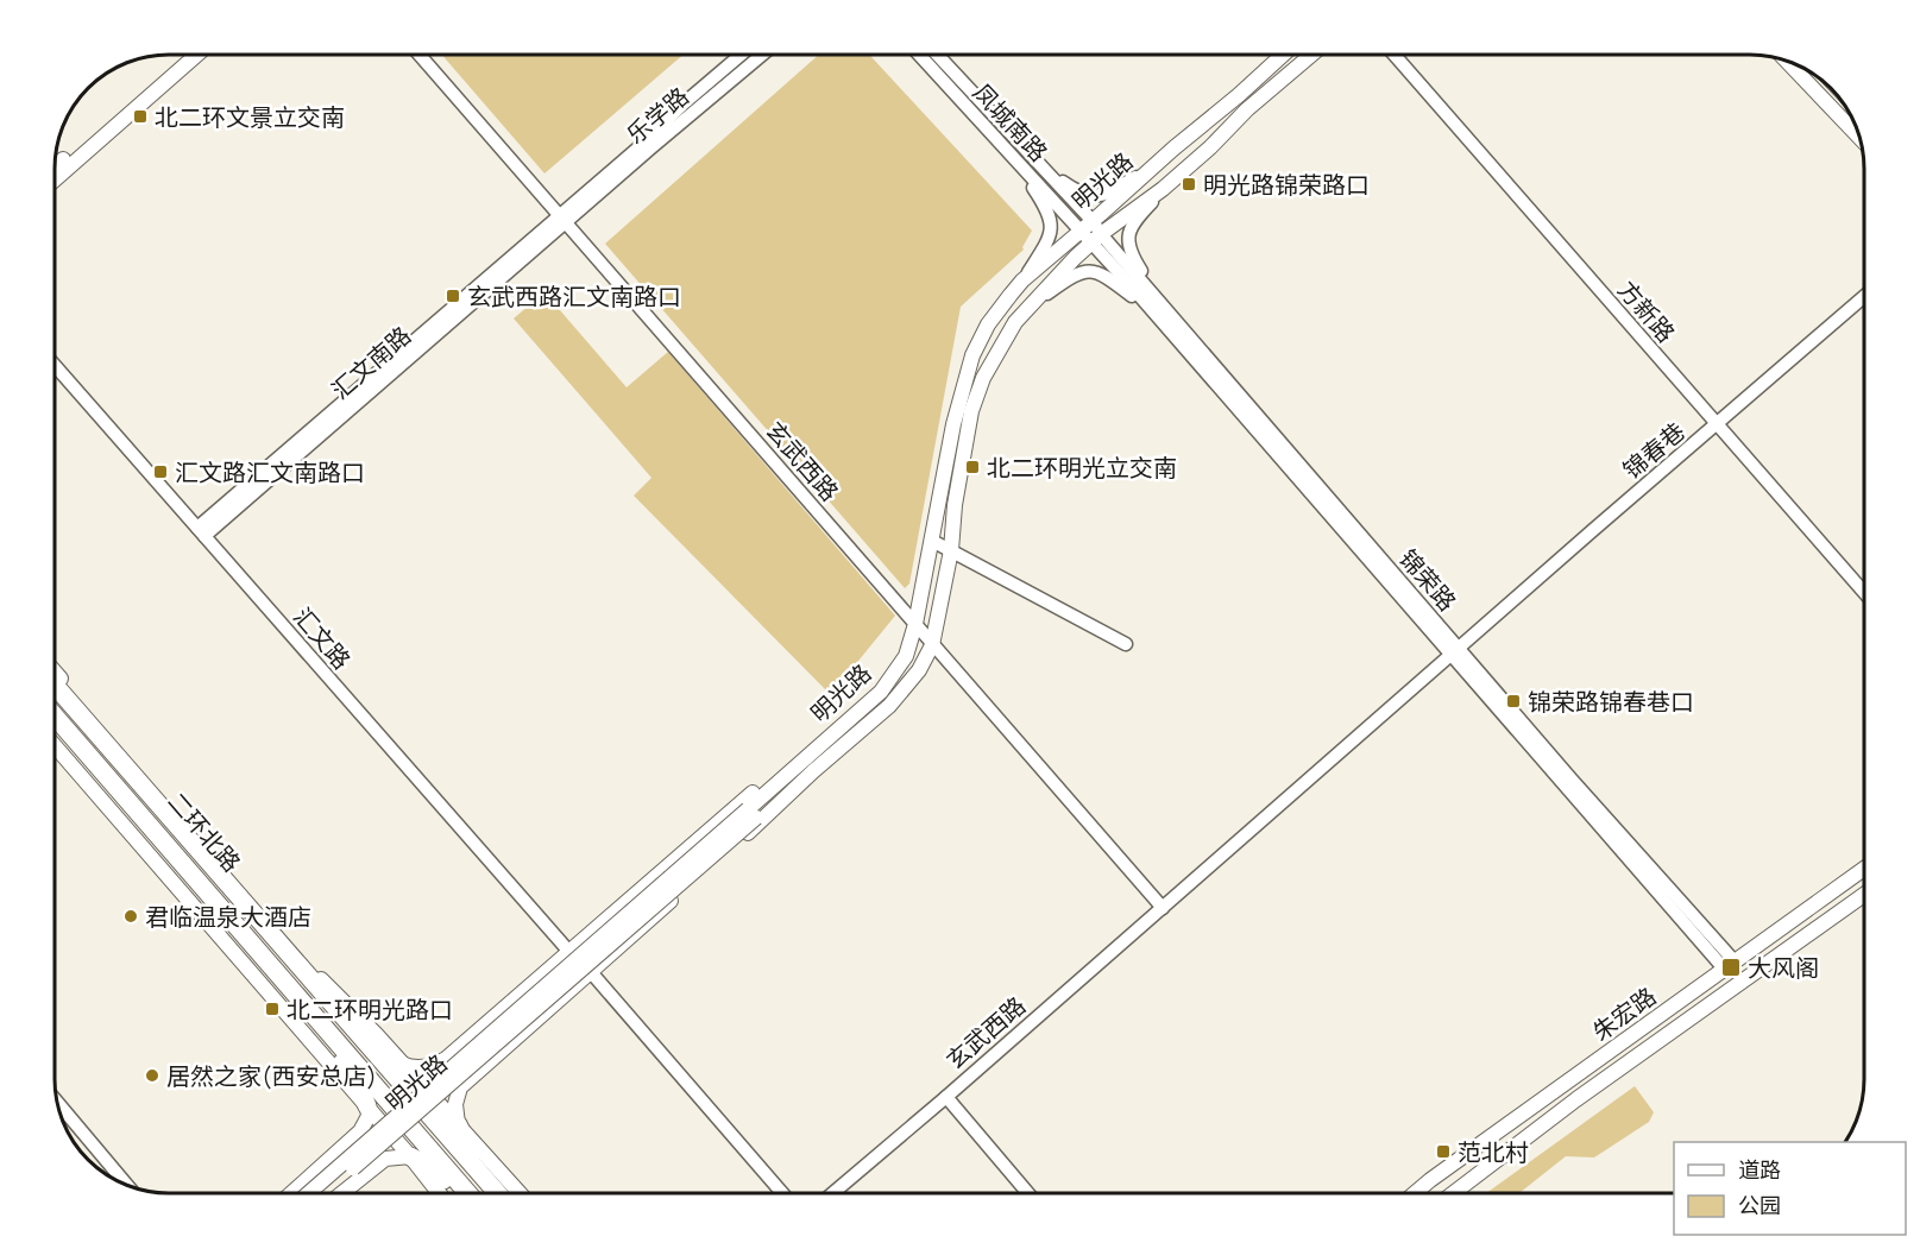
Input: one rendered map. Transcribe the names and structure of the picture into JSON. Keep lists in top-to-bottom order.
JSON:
{
  "streets": {
    "highway": ["二环北路"],
    "main road": ["明光路", "朱宏路"],
    "street": [
      "乐学路",
      "凤城南路",
      "方新路",
      "汇文南路",
      "锦春巷",
      "玄武西路",
      "锦荣路",
      "汇文路"
    ]
  },
  "crossings": [
    ["乐学路", "汇文南路"],
    ["乐学路", "玄武西路"],
    ["凤城南路", "明光路"],
    ["凤城南路", "锦荣路"],
    ["明光路", "玄武西路"],
    ["明光路", "锦荣路"],
    ["方新路", "锦春巷"],
    ["汇文南路", "玄武西路"],
    ["汇文南路", "汇文路"],
    ["锦春巷", "玄武西路"],
    ["锦春巷", "锦荣路"],
    ["玄武西路", "锦荣路"],
    ["锦荣路", "朱宏路"]
  ],
  "places": {
    "transit": [
      "北二环文景立交南",
      "明光路锦荣路口",
      "玄武西路汇文南路口",
      "北二环明光立交南",
      "汇文路汇文南路口",
      "锦荣路锦春巷口",
      "大风阁",
      "北二环明光路口",
      "范北村"
    ],
    "other": ["君临温泉大酒店", "居然之家(西安总店)"]
  },
  "legend": ["道路", "公园"]
}
